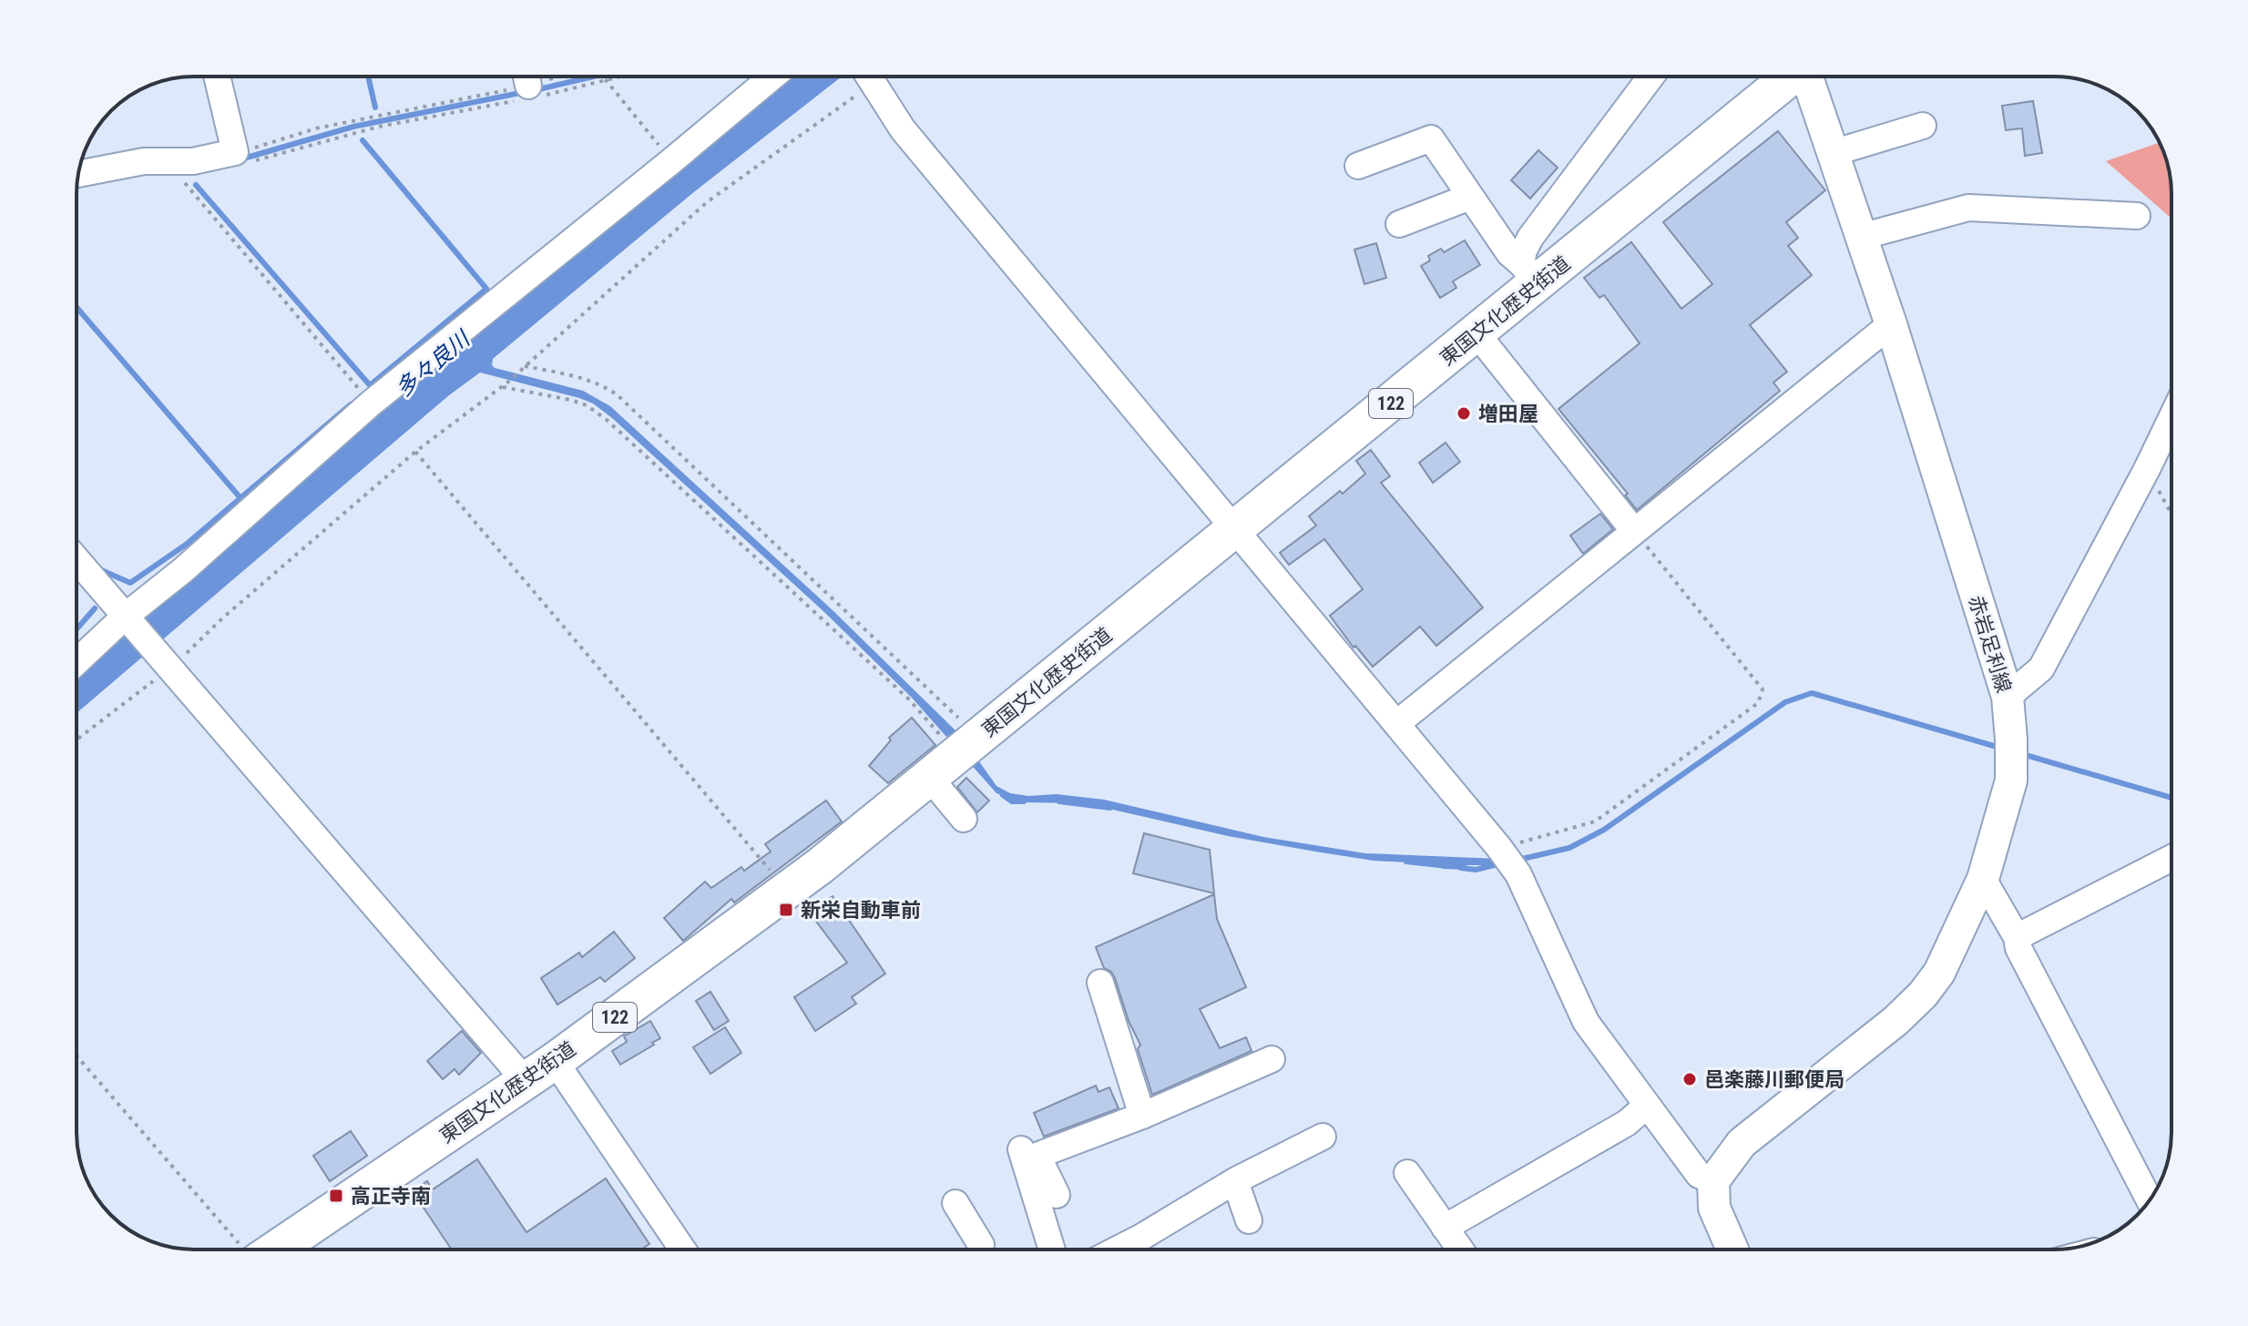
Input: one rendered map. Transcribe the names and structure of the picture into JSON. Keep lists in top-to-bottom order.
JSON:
{
  "streets": {
    "highway": ["東国文化歴史街道", "122"],
    "main road": ["赤岩足利線"]
  },
  "water": ["多々良川"],
  "places": {
    "other": ["増田屋", "邑楽藤川郵便局"],
    "transit": ["新栄自動車前", "高正寺南"]
  }
}
